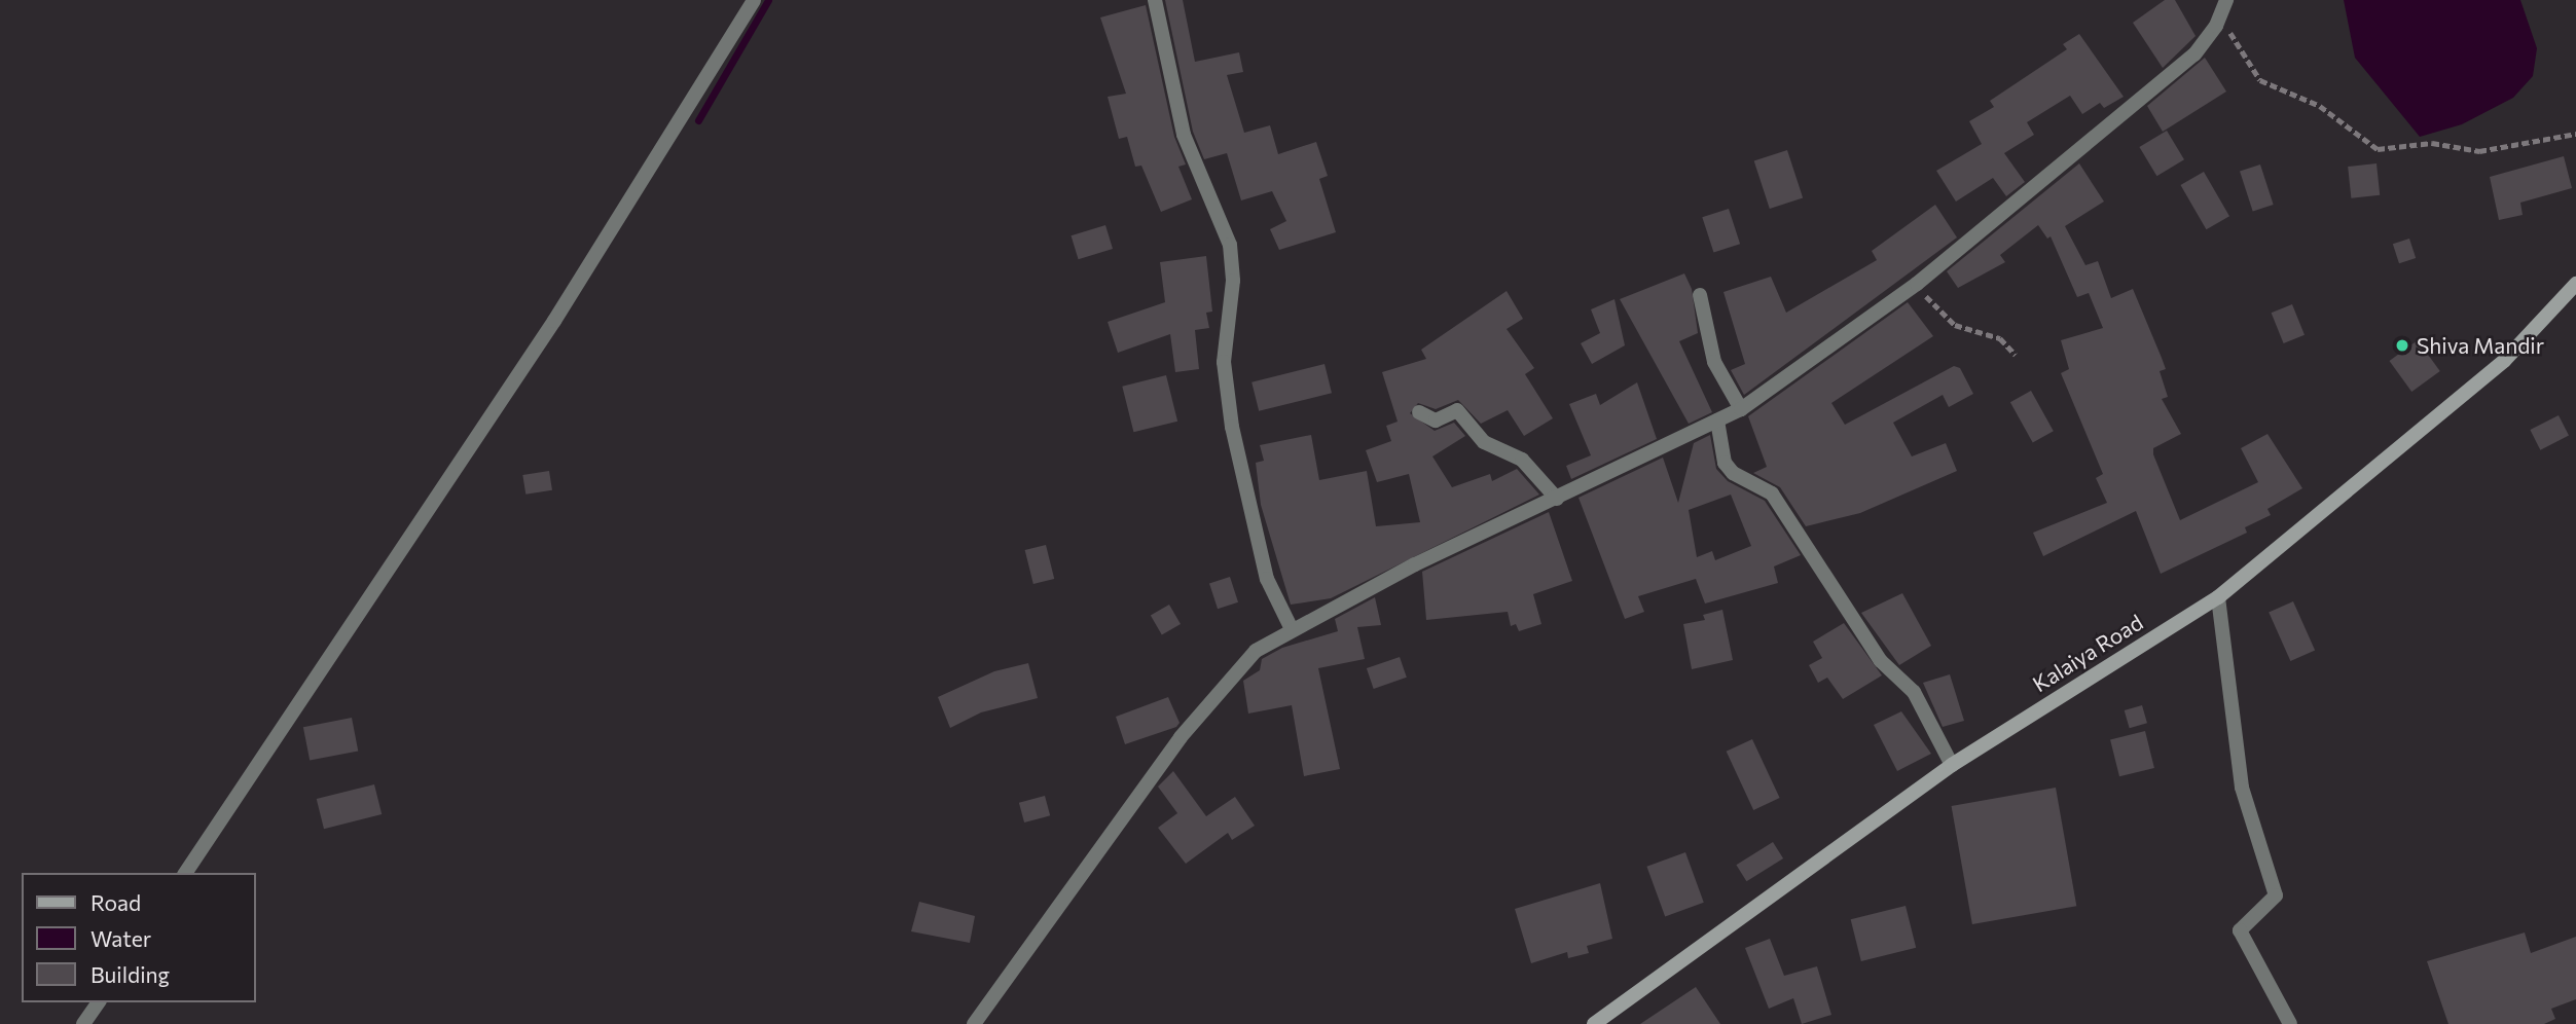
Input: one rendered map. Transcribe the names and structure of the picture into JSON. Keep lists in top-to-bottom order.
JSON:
{
  "streets": {
    "main road": ["Kalaiya Road"]
  },
  "places": ["Shiva Mandir"],
  "legend": ["Road", "Water", "Building"]
}
